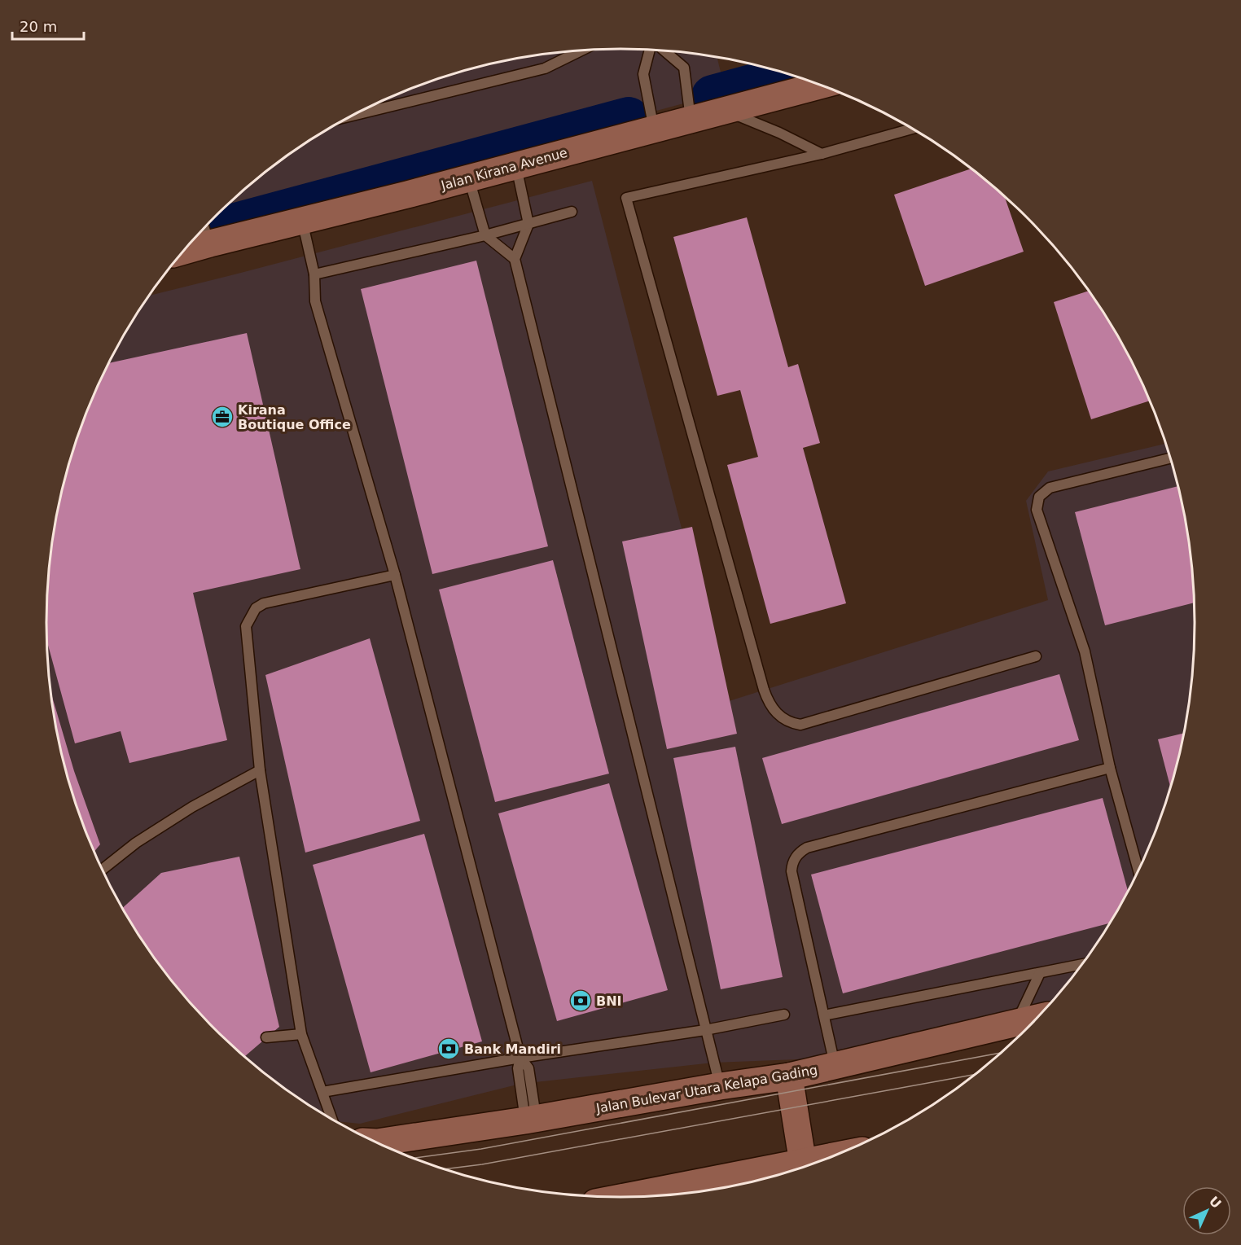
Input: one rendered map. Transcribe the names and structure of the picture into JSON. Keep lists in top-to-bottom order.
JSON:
{
  "streets": {
    "main road": ["Jalan Kirana Avenue", "Jalan Bulevar Utara Kelapa Gading"]
  },
  "places": {
    "office": ["Kirana Boutique Office"],
    "bank": ["BNI", "Bank Mandiri"]
  },
  "scale_bar": "20 m",
  "north": "top right"
}
